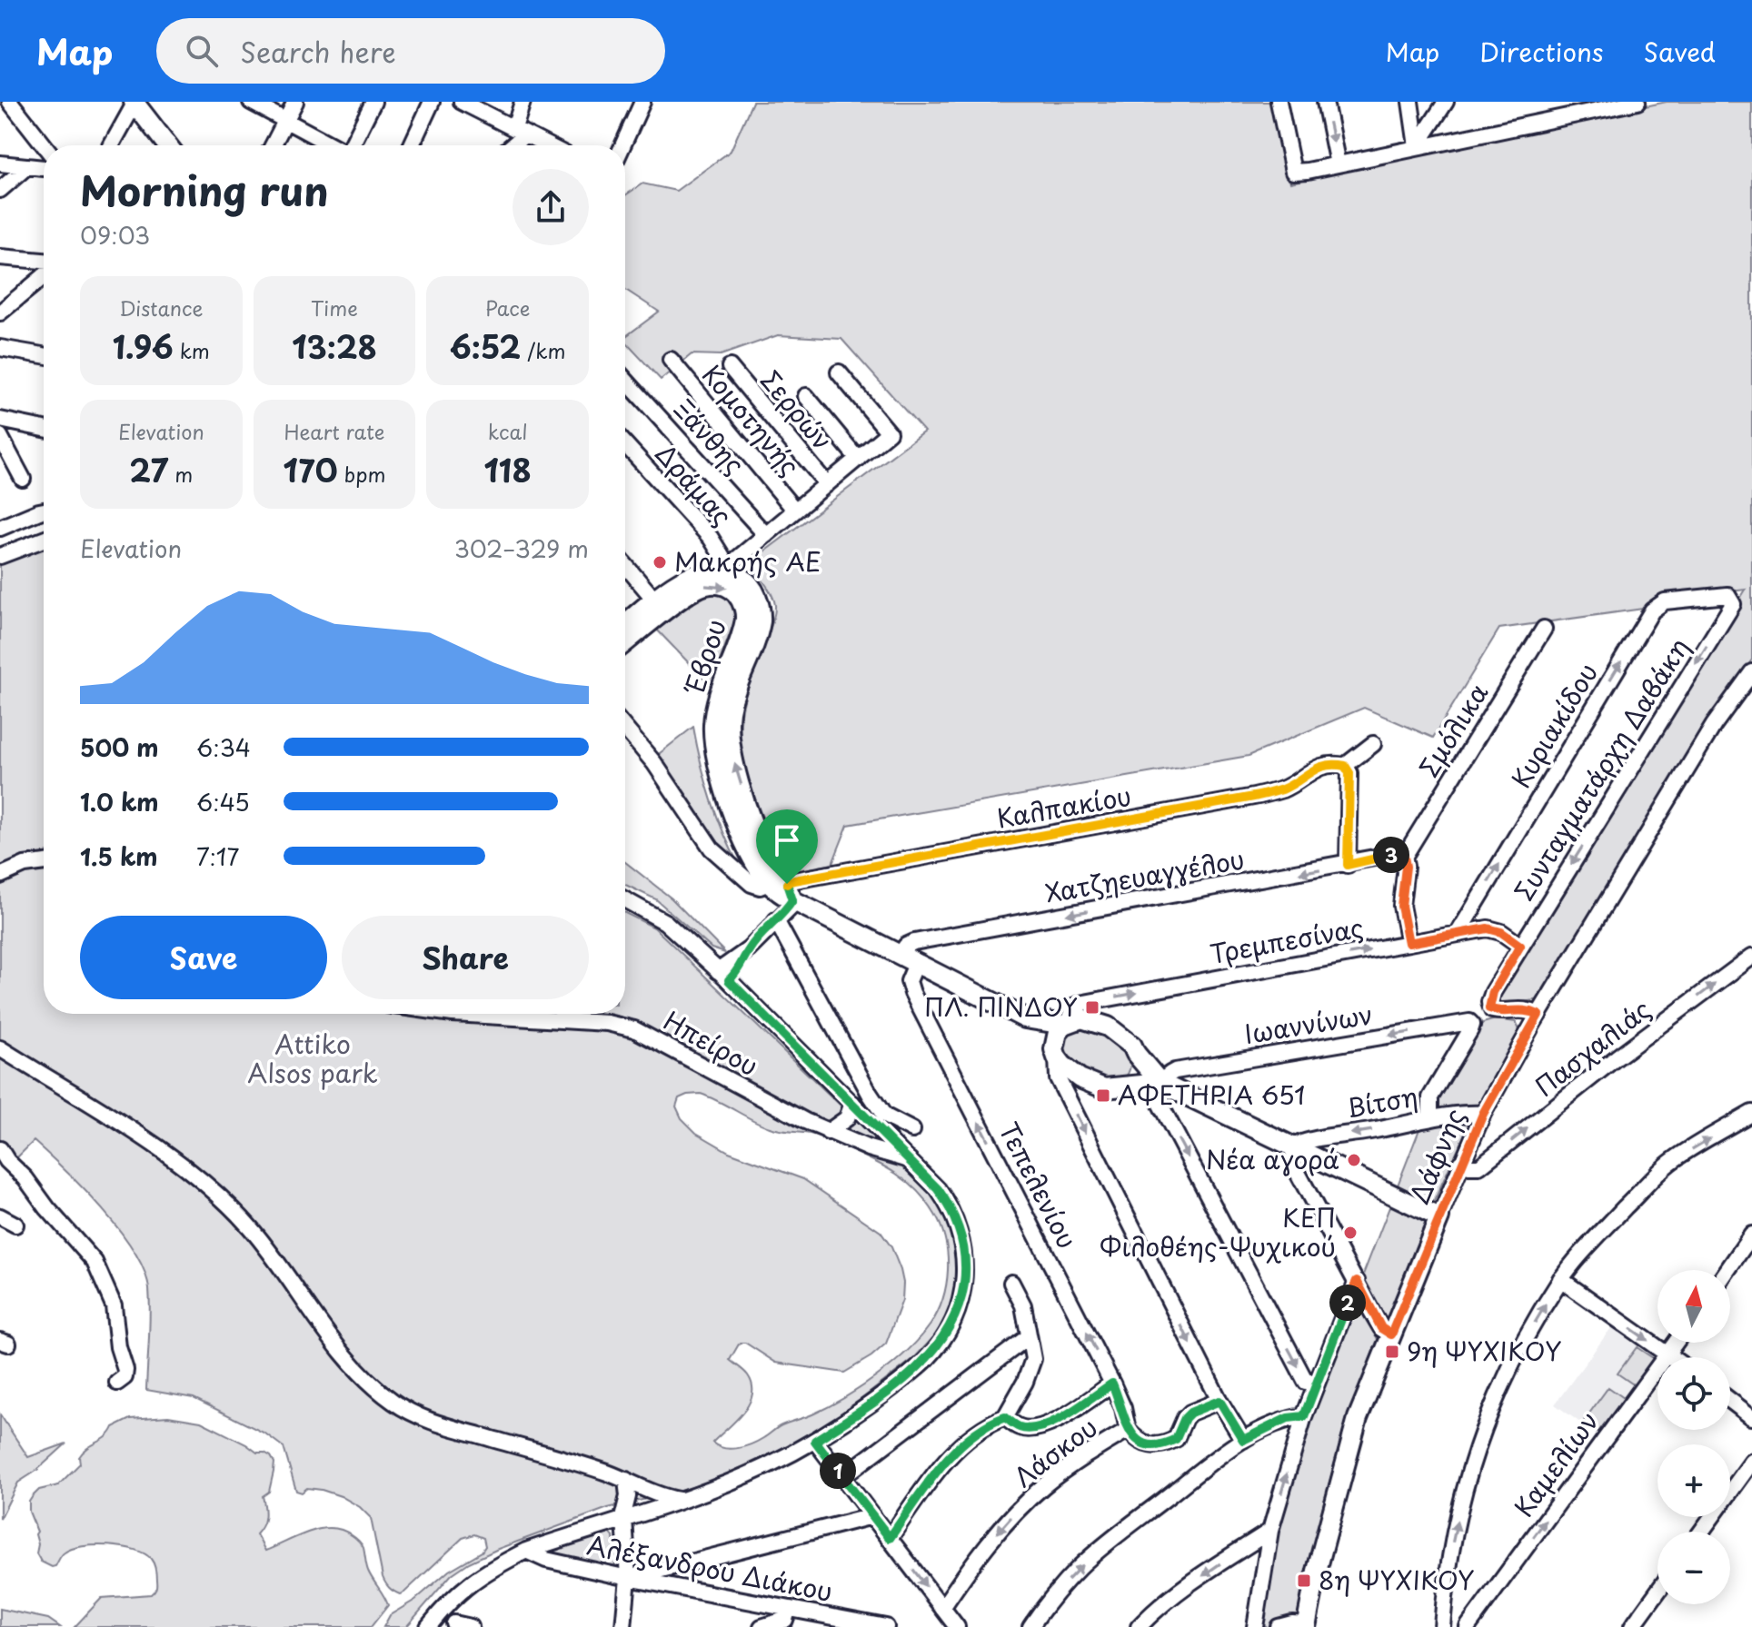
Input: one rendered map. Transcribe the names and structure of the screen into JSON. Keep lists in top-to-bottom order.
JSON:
{
  "streets": {
    "main road": ["Έβρου", "Δάφνης"],
    "street": [
      "Σερρών",
      "Κομοτηνής",
      "Ξάνθης",
      "Δράμας",
      "Κυριακίδου",
      "Σμόλικα",
      "Συνταγματάρχη Δαβάκη",
      "Καλπακίου",
      "Χατζηευαγγέλου",
      "Τρεμπεσίνας",
      "Ιωαννίνων",
      "Ηπείρου",
      "Πασχαλιάς",
      "Βίτση",
      "Τεπελενίου",
      "Λάσκου",
      "Καμελίων",
      "Αλέξανδρου Διάκου"
    ]
  },
  "crossings": [
    ["Δράμας", "Έβρου"],
    ["Έβρου", "Καλπακίου"],
    ["Κυριακίδου", "Συνταγματάρχη Δαβάκη"],
    ["Κυριακίδου", "Τρεμπεσίνας"],
    ["Σμόλικα", "Χατζηευαγγέλου"],
    ["Συνταγματάρχη Δαβάκη", "Δάφνης"],
    ["Ιωαννίνων", "Βίτση"],
    ["Πασχαλιάς", "Δάφνης"],
    ["Βίτση", "Δάφνης"],
    ["Τεπελενίου", "Λάσκου"]
  ],
  "one_way": [
    "Κυριακίδου",
    "Συνταγματάρχη Δαβάκη",
    "Χατζηευαγγέλου",
    "Τρεμπεσίνας",
    "Βίτση"
  ],
  "parks": ["Attiko Alsos park"],
  "places": {
    "other": ["Μακρής ΑΕ", "Νέα αγορά", "ΚΕΠ Φιλοθέης-Ψυχικού"],
    "transit": [
      "ΠΛ. ΠΙΝΔΟΥ",
      "ΑΦΕΤΗΡΙΑ 651",
      "9η ΨΥΧΙΚΟΥ",
      "8η ΨΥΧΙΚΟΥ"
    ]
  },
  "north": "top",
  "page": {
    "header": "Map",
    "search": "Search here",
    "nav": ["Map", "Directions", "Saved"],
    "heading": ["Morning run", "09:03"],
    "stats": [
      ["Distance", "1.96 km"],
      ["Time", "13:28"],
      ["Pace", "6:52 /km"],
      ["Elevation", "27 m"],
      ["Heart rate", "170 bpm"],
      ["kcal", "118"]
    ],
    "chart": ["Elevation", "302–329 m"],
    "list": [
      {
        "name": "500 m",
        "note": "6:34"
      },
      {
        "name": "1.0 km",
        "note": "6:45"
      },
      {
        "name": "1.5 km",
        "note": "7:17"
      }
    ],
    "pins": ["3", "2", "1"],
    "buttons": ["Save", "Share"],
    "map_buttons": ["+", "−"]
  }
}
